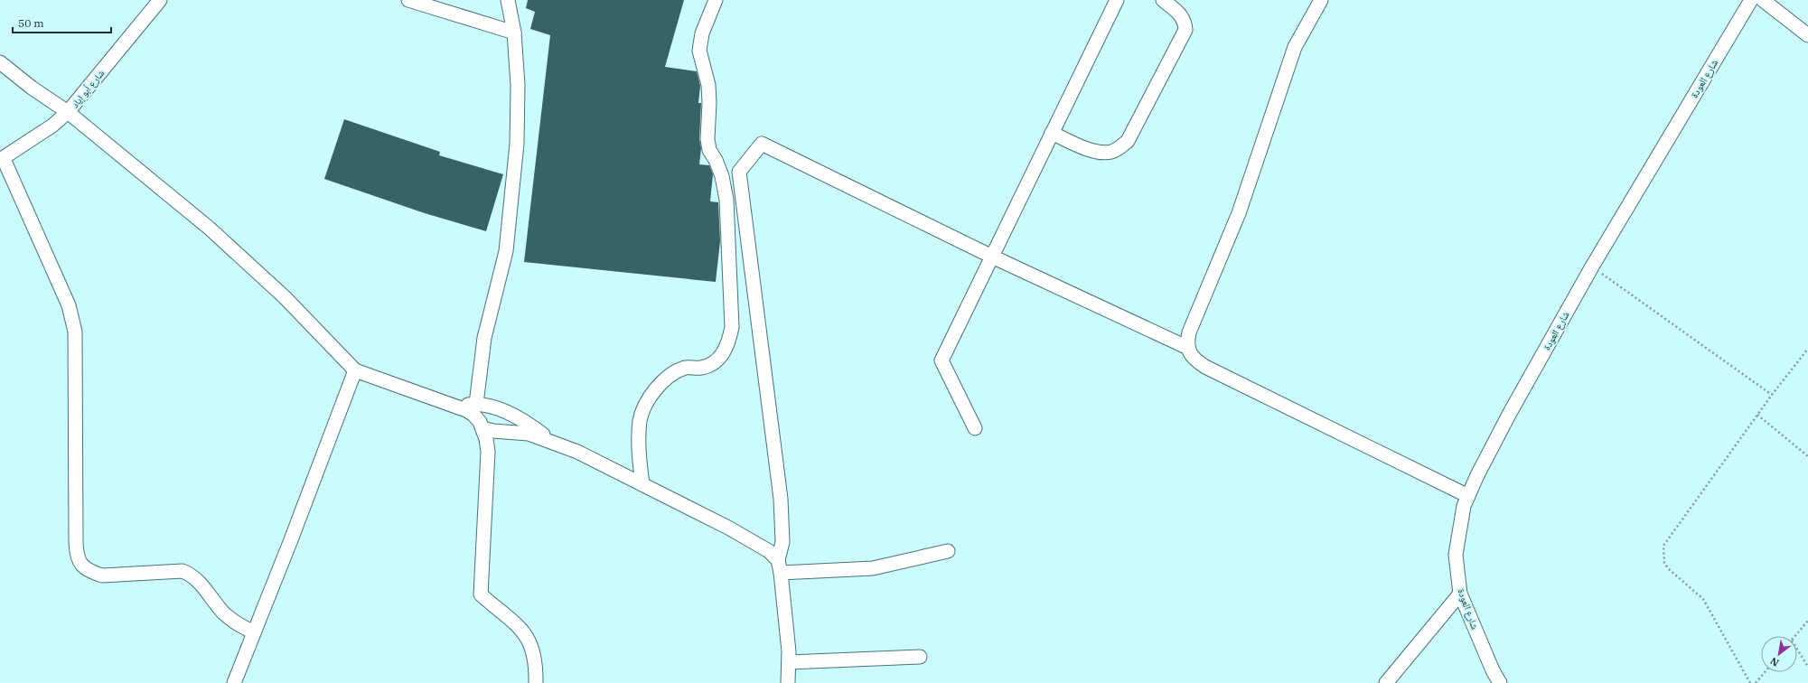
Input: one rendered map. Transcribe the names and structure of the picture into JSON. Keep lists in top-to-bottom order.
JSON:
{
  "streets": {
    "street": ["شارع العودة", "شارع أبو إياد"]
  },
  "scale_bar": "50 m",
  "north": "bottom left"
}
